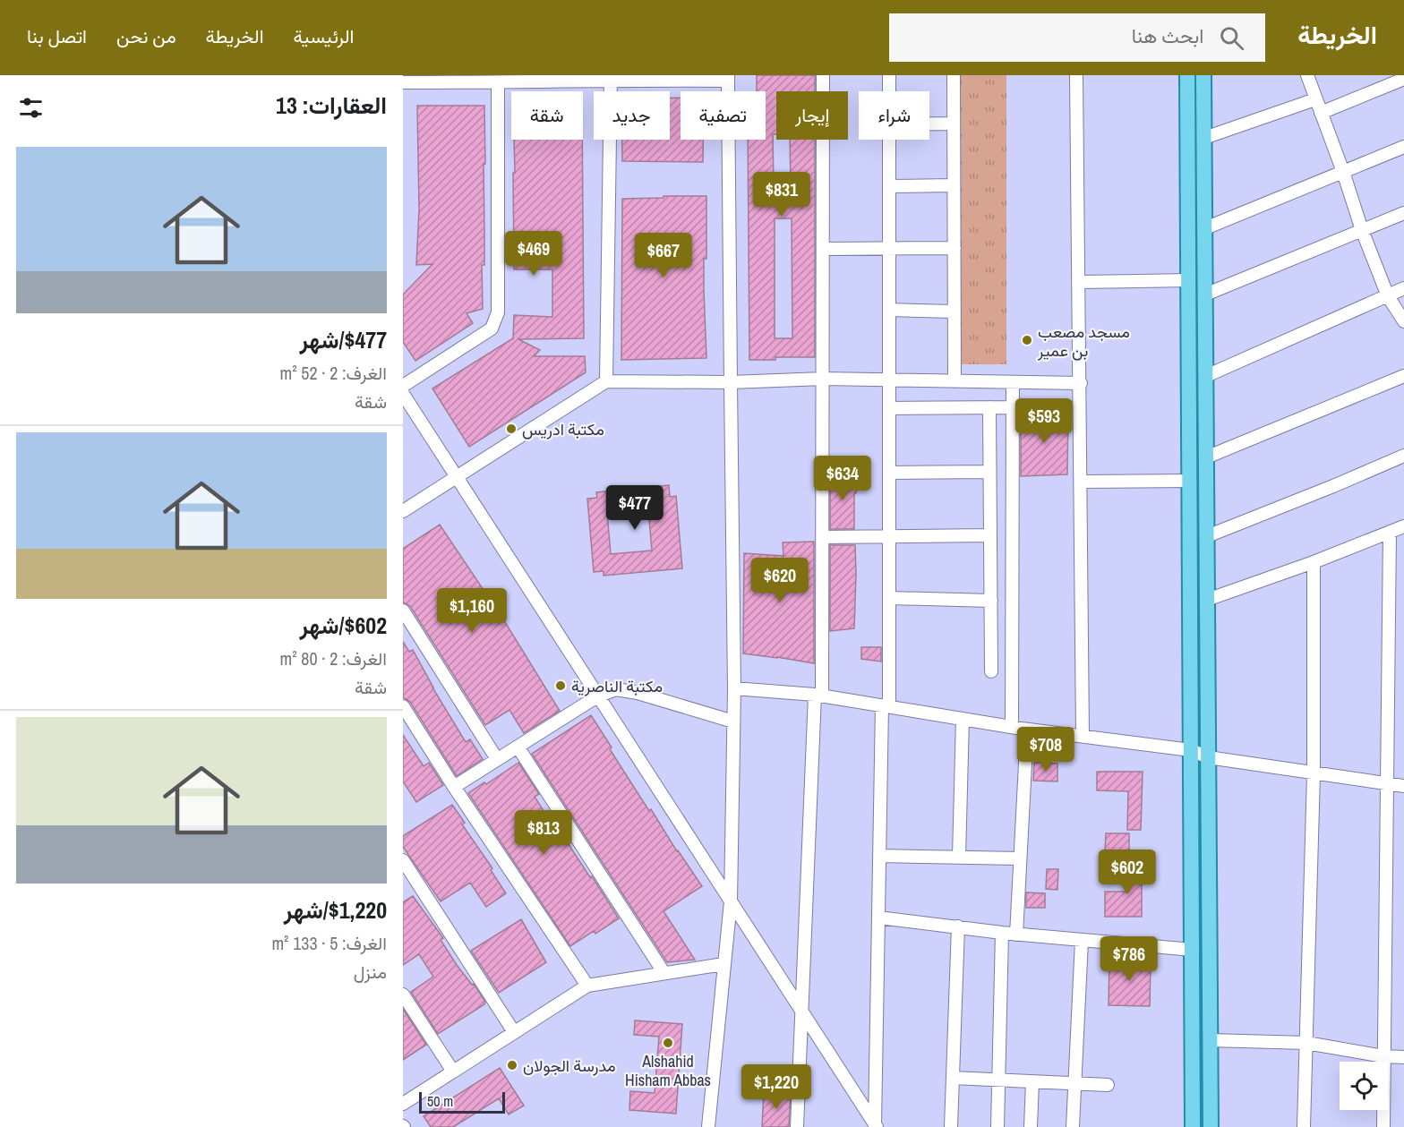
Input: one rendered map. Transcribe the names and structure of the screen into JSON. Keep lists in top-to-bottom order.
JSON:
{
  "places": [
    "مسجد مصعب بن عمير",
    "مكتبة ادريس",
    "مكتبة الناصرية",
    "Alshahid Hisham Abbas",
    "مدرسة الجولان"
  ],
  "scale_bar": "50 m",
  "page": {
    "header": "الخريطة",
    "search": "ابحث هنا",
    "nav": [
      "الرئيسية",
      "الخريطة",
      "من نحن",
      "اتصل بنا"
    ],
    "heading": "العقارات: 13",
    "chip": [
      "شراء",
      "إيجار",
      "تصفية",
      "جديد",
      "شقة"
    ],
    "list": [
      {
        "name": "$477/شهر",
        "note": "الغرف: 2 · 52 m² · شقة"
      },
      {
        "name": "$602/شهر",
        "note": "الغرف: 2 · 80 m² · شقة"
      },
      {
        "name": "$1,220/شهر",
        "note": "الغرف: 5 · 133 m² · منزل"
      }
    ],
    "price": [
      "$831",
      "$469",
      "$667",
      "$593",
      "$634",
      "$477",
      "$620",
      "$1,160",
      "$708",
      "$813",
      "$602",
      "$786",
      "$1,220"
    ],
    "scale": "50 m"
  }
}
